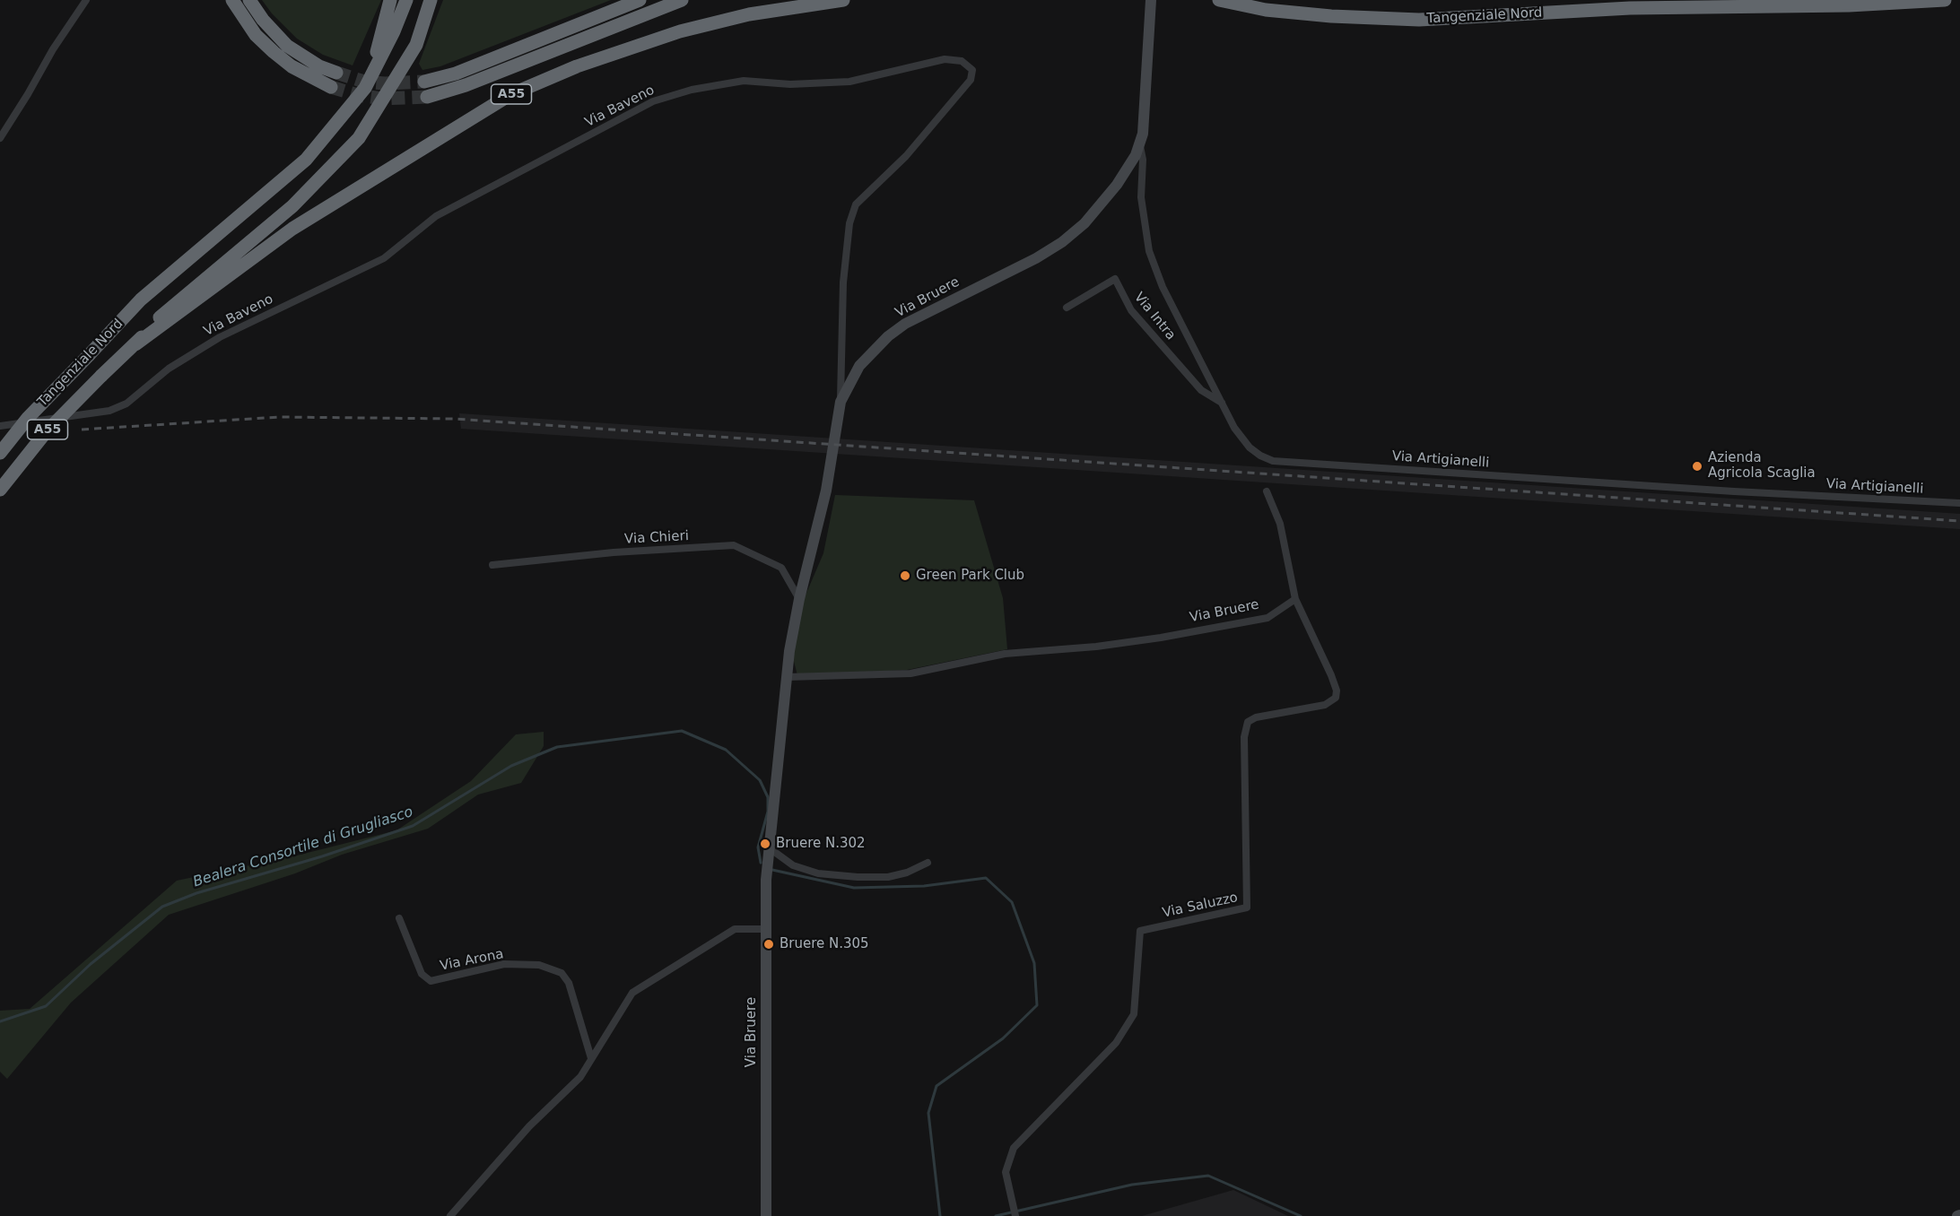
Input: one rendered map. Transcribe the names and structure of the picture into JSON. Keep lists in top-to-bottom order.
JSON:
{
  "streets": {
    "highway": ["Tangenziale Nord", "A55"],
    "street": [
      "Via Baveno",
      "Via Bruere",
      "Via Intra",
      "Via Artigianelli",
      "Via Chieri",
      "Via Saluzzo",
      "Via Arona"
    ]
  },
  "crossings": [
    ["Tangenziale Nord", "A55"],
    ["Via Baveno", "Via Bruere"],
    ["Via Bruere", "Via Artigianelli"],
    ["Via Bruere", "Via Chieri"],
    ["Via Bruere", "Via Saluzzo"],
    ["Via Intra", "Via Artigianelli"]
  ],
  "water": ["Bealera Consortile di Grugliasco"],
  "places": [
    "Azienda Agricola Scaglia",
    "Green Park Club",
    "Bruere N.302",
    "Bruere N.305"
  ]
}
